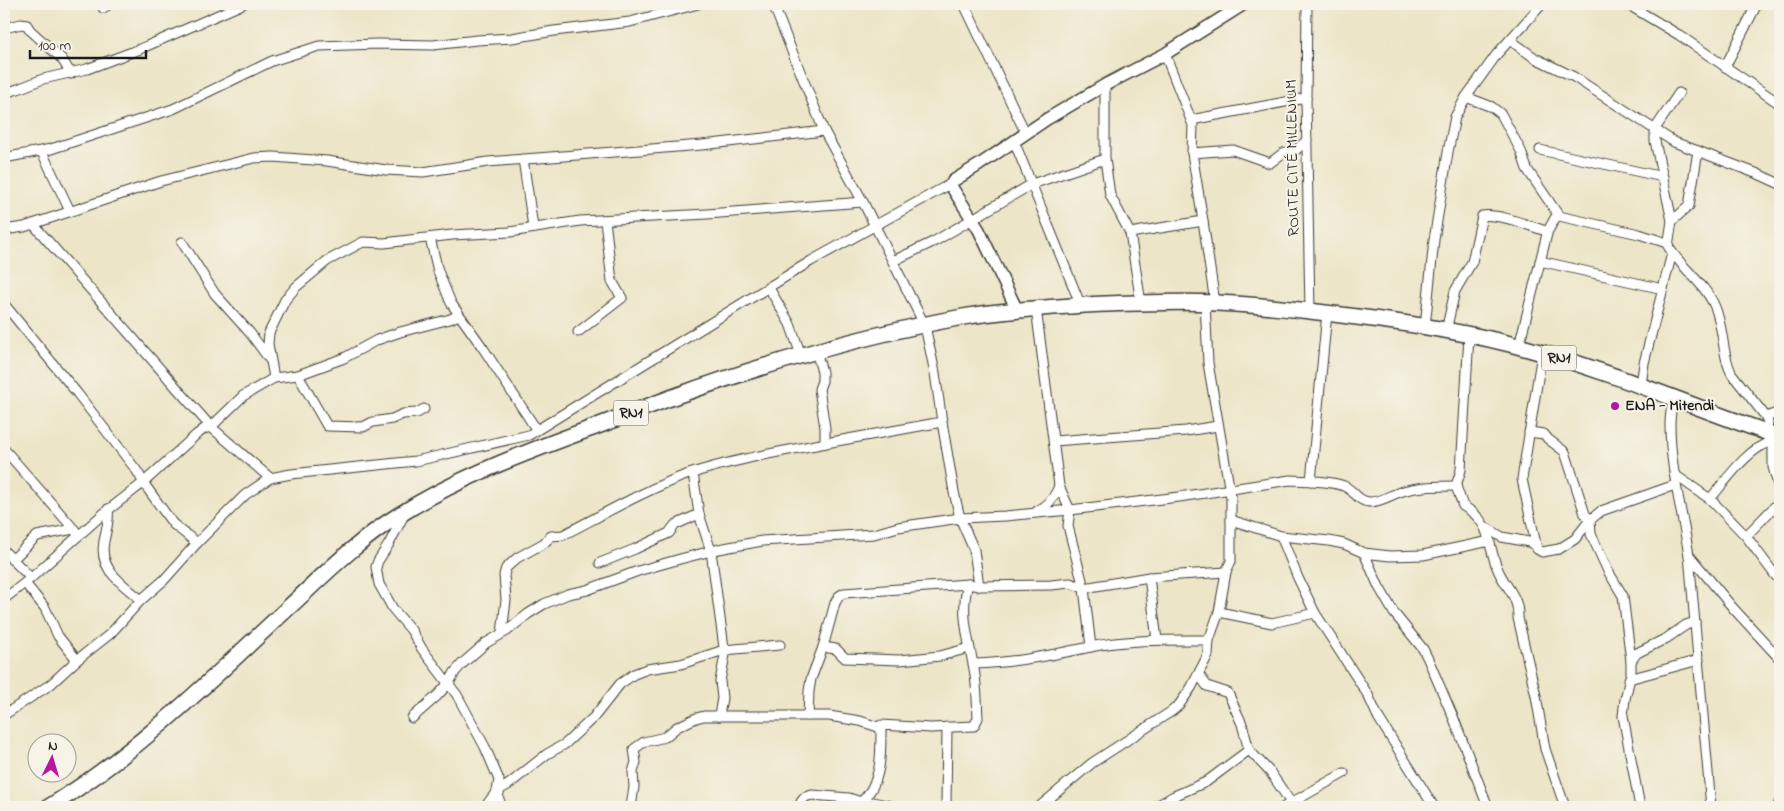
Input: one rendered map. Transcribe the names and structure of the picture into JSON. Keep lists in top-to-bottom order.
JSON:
{
  "streets": {
    "highway": ["RN1"],
    "street": ["ROUTE CITÉ MILLENIUM"]
  },
  "crossings": [
    ["ROUTE CITÉ MILLENIUM", "RN1"]
  ],
  "places": ["ENA - Mitendi"],
  "scale_bar": "100 m",
  "north": "top"
}
